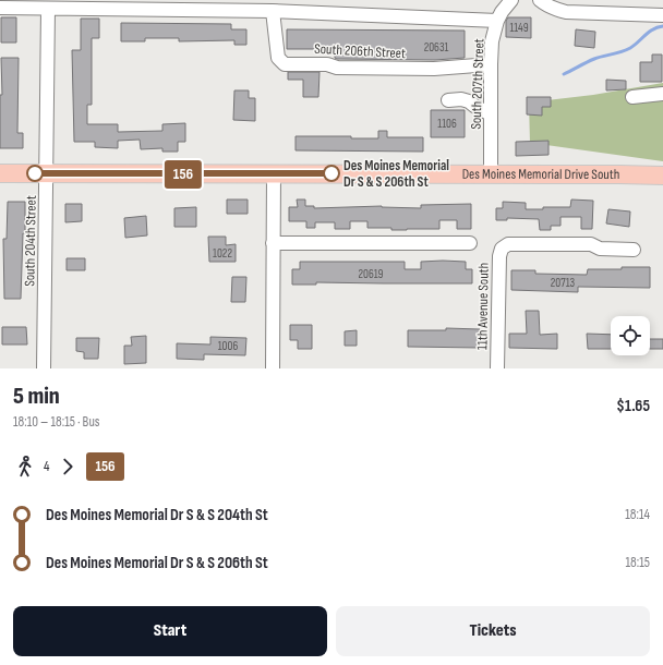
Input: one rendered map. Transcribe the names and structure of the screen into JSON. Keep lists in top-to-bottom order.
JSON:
{
  "streets": {
    "main road": ["Des Moines Memorial Drive South"],
    "street": [
      "South 206th Street",
      "South 207th Street",
      "South 204th Street",
      "11th Avenue South"
    ]
  },
  "crossings": [
    ["South 206th Street", "South 207th Street"],
    ["South 207th Street", "Des Moines Memorial Drive South"],
    ["Des Moines Memorial Drive South", "South 204th Street"]
  ],
  "places": ["Des Moines Memorial Dr S & S 206th St"],
  "lines": ["bus line 156"],
  "house_numbers": [
    "1149",
    "20631",
    "1106",
    "1022",
    "20619",
    "20713",
    "1006"
  ],
  "page": {
    "on_map": "156",
    "heading": ["5 min", "18:10 – 18:15 · Bus", "$1.65"],
    "legs": ["4", "156"],
    "list": [
      {
        "name": "Des Moines Memorial Dr S & S 204th St",
        "value": "18:14"
      },
      {
        "name": "Des Moines Memorial Dr S & S 206th St",
        "value": "18:15"
      }
    ],
    "buttons": ["Start", "Tickets"]
  }
}
